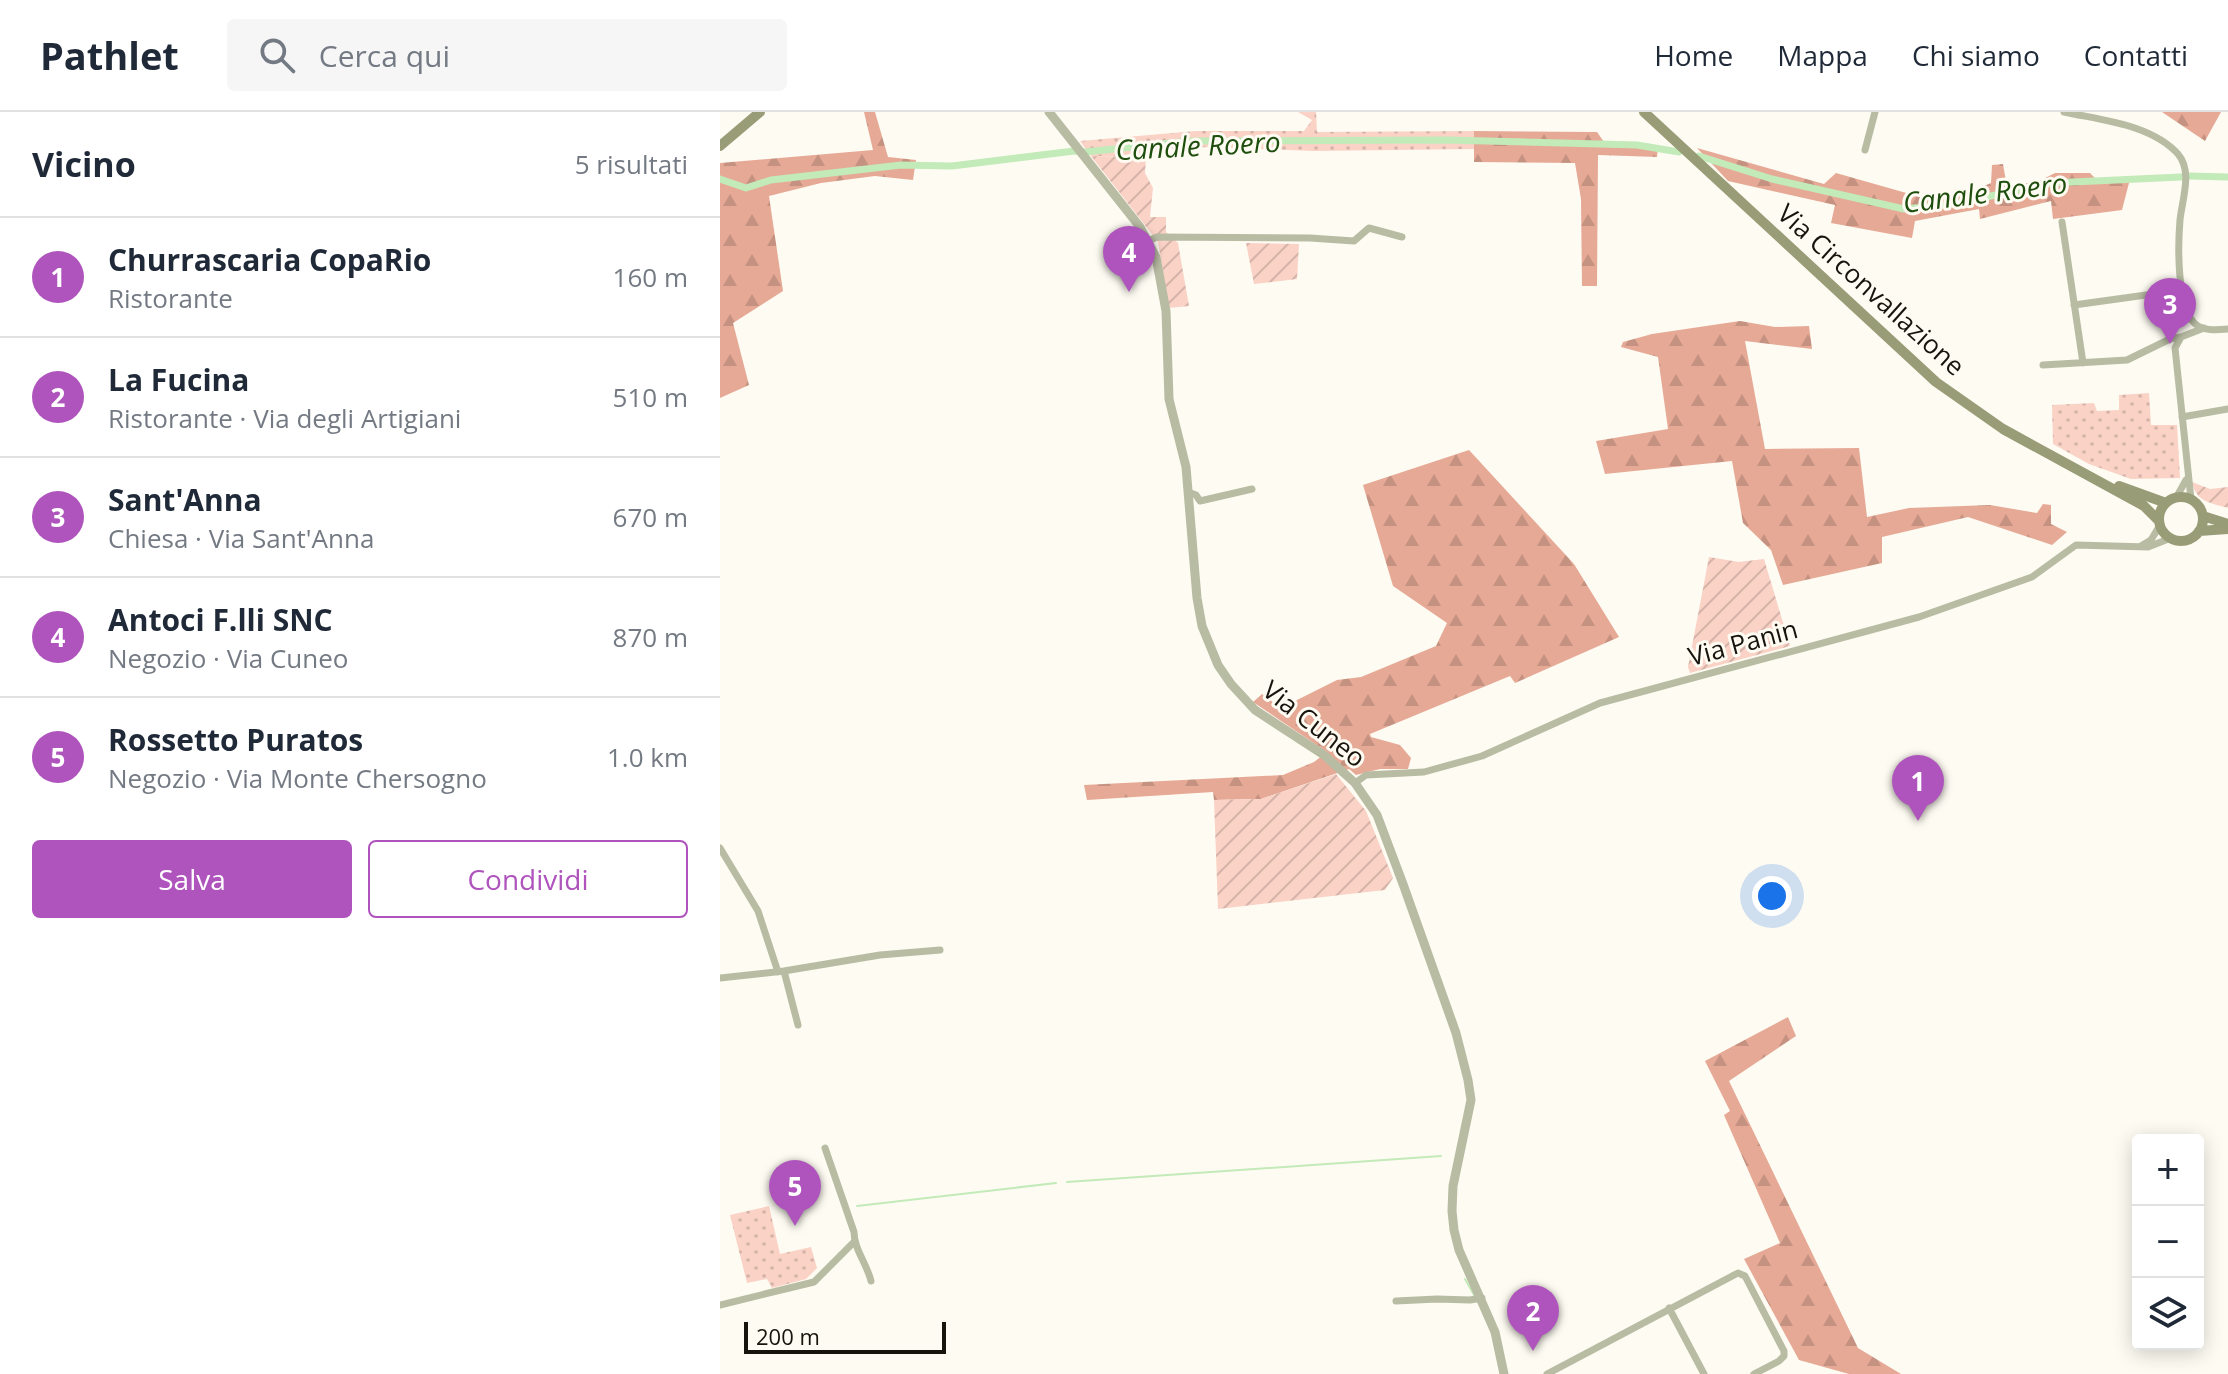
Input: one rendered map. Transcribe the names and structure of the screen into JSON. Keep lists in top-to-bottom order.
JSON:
{
  "streets": {
    "main road": ["Via Circonvallazione"],
    "street": ["Via Panin", "Via Cuneo"]
  },
  "crossings": [
    ["Via Circonvallazione", "Via Panin"],
    ["Via Panin", "Via Cuneo"]
  ],
  "water": ["Canale Roero"],
  "scale_bar": "200 m",
  "page": {
    "header": "Pathlet",
    "search": "Cerca qui",
    "nav": [
      "Home",
      "Mappa",
      "Chi siamo",
      "Contatti"
    ],
    "heading": ["Vicino", "5 risultati"],
    "list": [
      {
        "mark": "1",
        "name": "Churrascaria CopaRio",
        "note": "Ristorante",
        "value": "160 m"
      },
      {
        "mark": "2",
        "name": "La Fucina",
        "note": "Ristorante · Via degli Artigiani",
        "value": "510 m"
      },
      {
        "mark": "3",
        "name": "Sant'Anna",
        "note": "Chiesa · Via Sant'Anna",
        "value": "670 m"
      },
      {
        "mark": "4",
        "name": "Antoci F.lli SNC",
        "note": "Negozio · Via Cuneo",
        "value": "870 m"
      },
      {
        "mark": "5",
        "name": "Rossetto Puratos",
        "note": "Negozio · Via Monte Chersogno",
        "value": "1.0 km"
      }
    ],
    "pins": [
      "4",
      "3",
      "1",
      "5",
      "2"
    ],
    "buttons": ["Salva", "Condividi"],
    "map_buttons": ["+", "−"],
    "scale": "200 m"
  }
}
